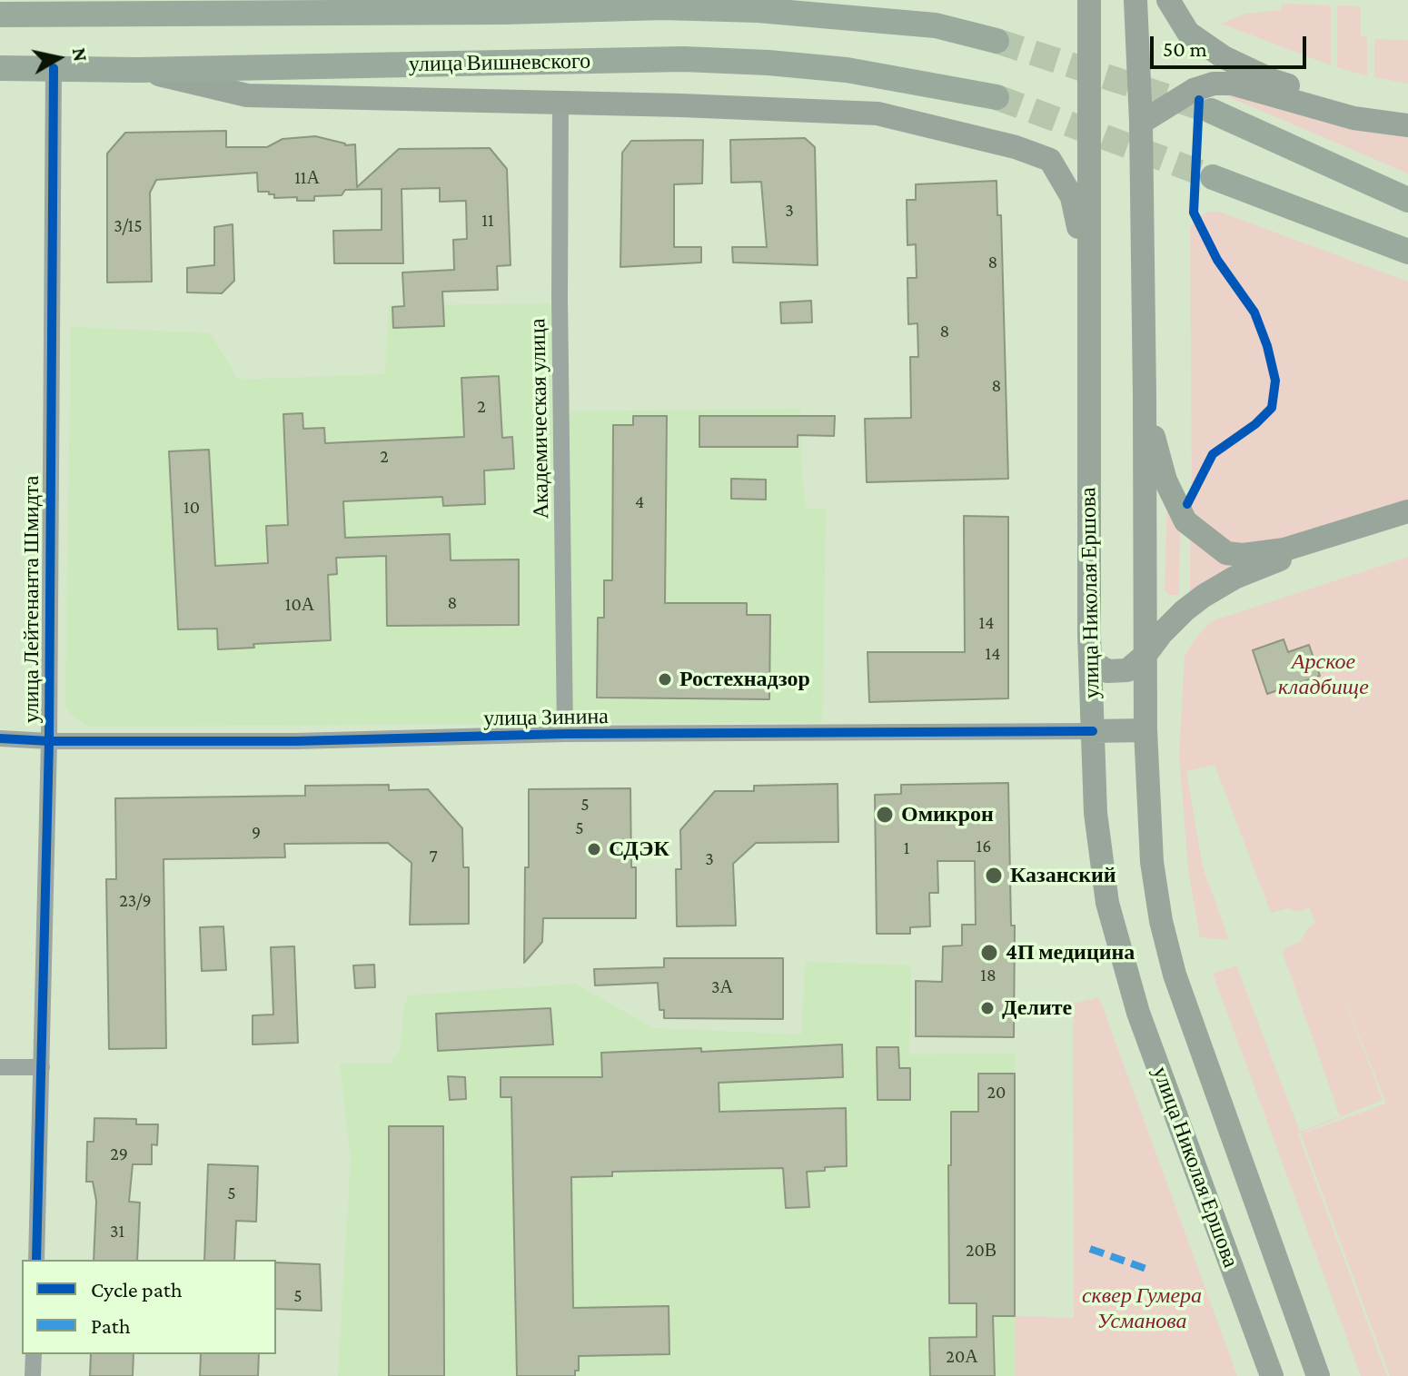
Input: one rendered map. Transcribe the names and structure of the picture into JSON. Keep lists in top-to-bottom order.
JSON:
{
  "streets": {
    "main road": ["улица Вишневского", "улица Николая Ершова", "улица Зинина"],
    "street": ["Академическая улица", "улица Лейтенанта Шмидта"]
  },
  "crossings": [
    ["улица Вишневского", "улица Лейтенанта Шмидта"],
    ["Академическая улица", "улица Зинина"],
    ["улица Николая Ершова", "улица Зинина"],
    ["улица Лейтенанта Шмидта", "улица Зинина"]
  ],
  "parks": ["Арское кладбище", "сквер Гумера Усманова"],
  "places": [
    "Ростехнадзор",
    "Омикрон",
    "СДЭК",
    "Казанский",
    "4П медицина",
    "Делите"
  ],
  "house_numbers": [
    "11А",
    "3",
    "11",
    "3/15",
    "8",
    "8",
    "8",
    "2",
    "2",
    "4",
    "10",
    "8",
    "10А",
    "14",
    "14",
    "5",
    "5",
    "9",
    "16",
    "1",
    "7",
    "3",
    "23/9",
    "18",
    "3А",
    "20",
    "29",
    "5",
    "31",
    "20В",
    "5",
    "20А"
  ],
  "legend": ["Cycle path", "Path"],
  "scale_bar": "50 m",
  "north": "right"
}
